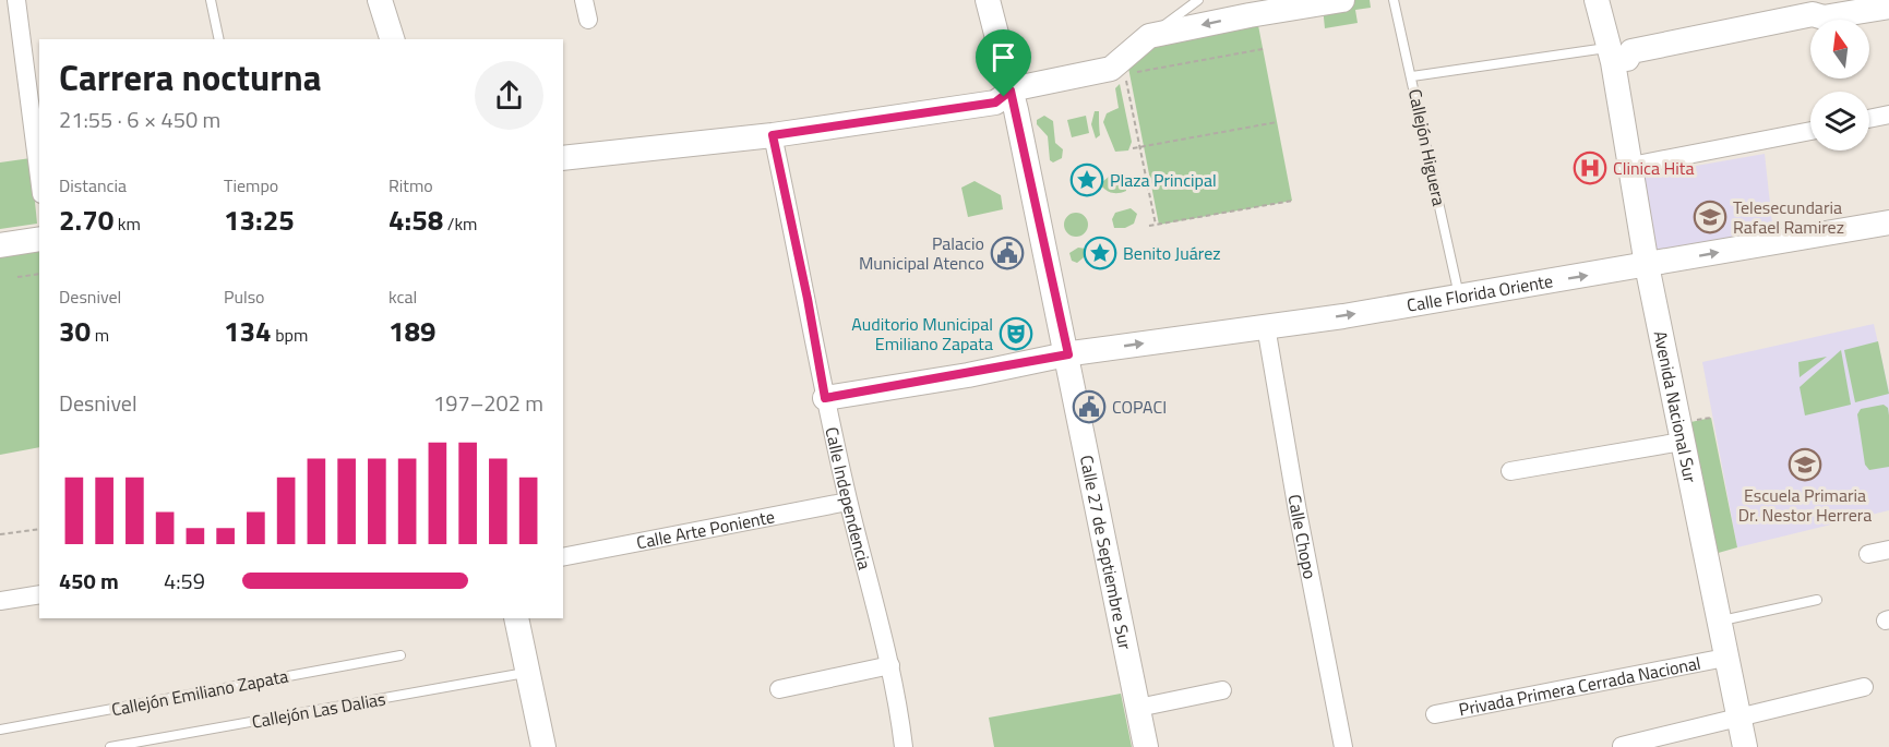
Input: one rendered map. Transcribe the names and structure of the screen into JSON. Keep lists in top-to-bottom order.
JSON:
{
  "streets": {
    "street": [
      "Calle Florida Oriente",
      "Avenida Nacional Sur",
      "Calle Independencia",
      "Calle Arte Poniente",
      "Calle Chopo",
      "Calle 27 de Septiembre Sur",
      "Privada Primera Cerrada Nacional"
    ],
    "lane": ["Callejón Higuera", "Callejón Emiliano Zapata", "Callejón Las Dalias"]
  },
  "crossings": [
    ["Callejón Higuera", "Calle Florida Oriente"],
    ["Calle Florida Oriente", "Avenida Nacional Sur"],
    ["Calle Florida Oriente", "Calle Independencia"],
    ["Calle Florida Oriente", "Calle Chopo"],
    ["Calle Florida Oriente", "Calle 27 de Septiembre Sur"],
    ["Avenida Nacional Sur", "Privada Primera Cerrada Nacional"],
    ["Calle Independencia", "Calle Arte Poniente"]
  ],
  "places": {
    "hospital": ["Clinica Hita"],
    "place": ["Plaza Principal", "Benito Juárez"],
    "school or university": ["Telesecundaria Rafael Ramirez", "Escuela Primaria Dr. Nestor Herrera"],
    "public building": ["Palacio Municipal Atenco", "COPACI"],
    "theatre": ["Auditorio Municipal Emiliano Zapata"]
  },
  "north": "top",
  "page": {
    "heading": ["Carrera nocturna", "21:55 · 6 × 450 m"],
    "stats": [
      ["Distancia", "2.70 km"],
      ["Tiempo", "13:25"],
      ["Ritmo", "4:58 /km"],
      ["Desnivel", "30 m"],
      ["Pulso", "134 bpm"],
      ["kcal", "189"]
    ],
    "chart": ["Desnivel", "197–202 m"],
    "list": [
      {
        "name": "450 m",
        "note": "4:59"
      }
    ]
  }
}
